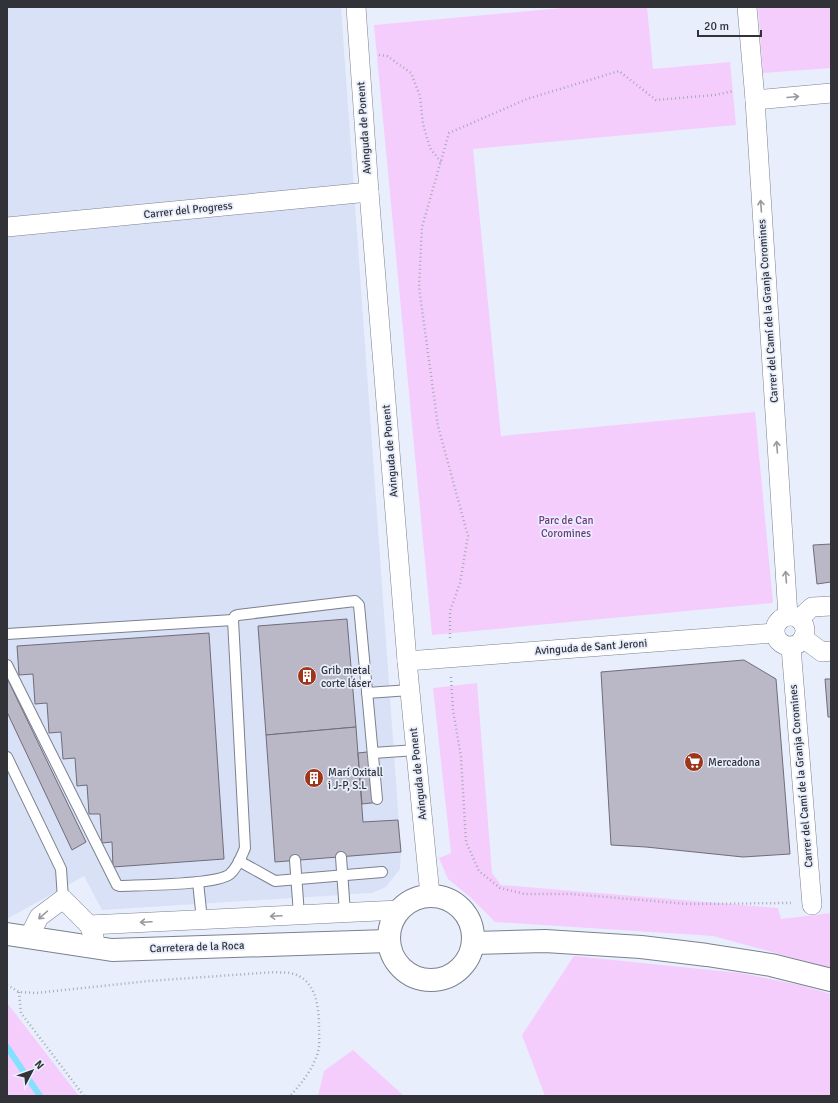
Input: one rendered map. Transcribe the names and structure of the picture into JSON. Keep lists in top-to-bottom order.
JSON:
{
  "streets": {
    "street": [
      "Avinguda de Ponent",
      "Carrer del Progress",
      "Carrer del Camí de la Granja Coromines",
      "Avinguda de Sant Jeroni",
      "Carretera de la Roca"
    ]
  },
  "crossings": [
    ["Avinguda de Ponent", "Carrer del Progress"],
    ["Avinguda de Ponent", "Avinguda de Sant Jeroni"],
    ["Avinguda de Ponent", "Carretera de la Roca"],
    ["Carrer del Camí de la Granja Coromines", "Avinguda de Sant Jeroni"]
  ],
  "one_way": ["Carrer del Camí de la Granja Coromines"],
  "parks": ["Parc de Can Coromines"],
  "places": {
    "building": ["Grib metal corte láser", "Marí Oxitall i J-P, S.L"],
    "supermarket": ["Mercadona"]
  },
  "scale_bar": "20 m",
  "north": "top right"
}
